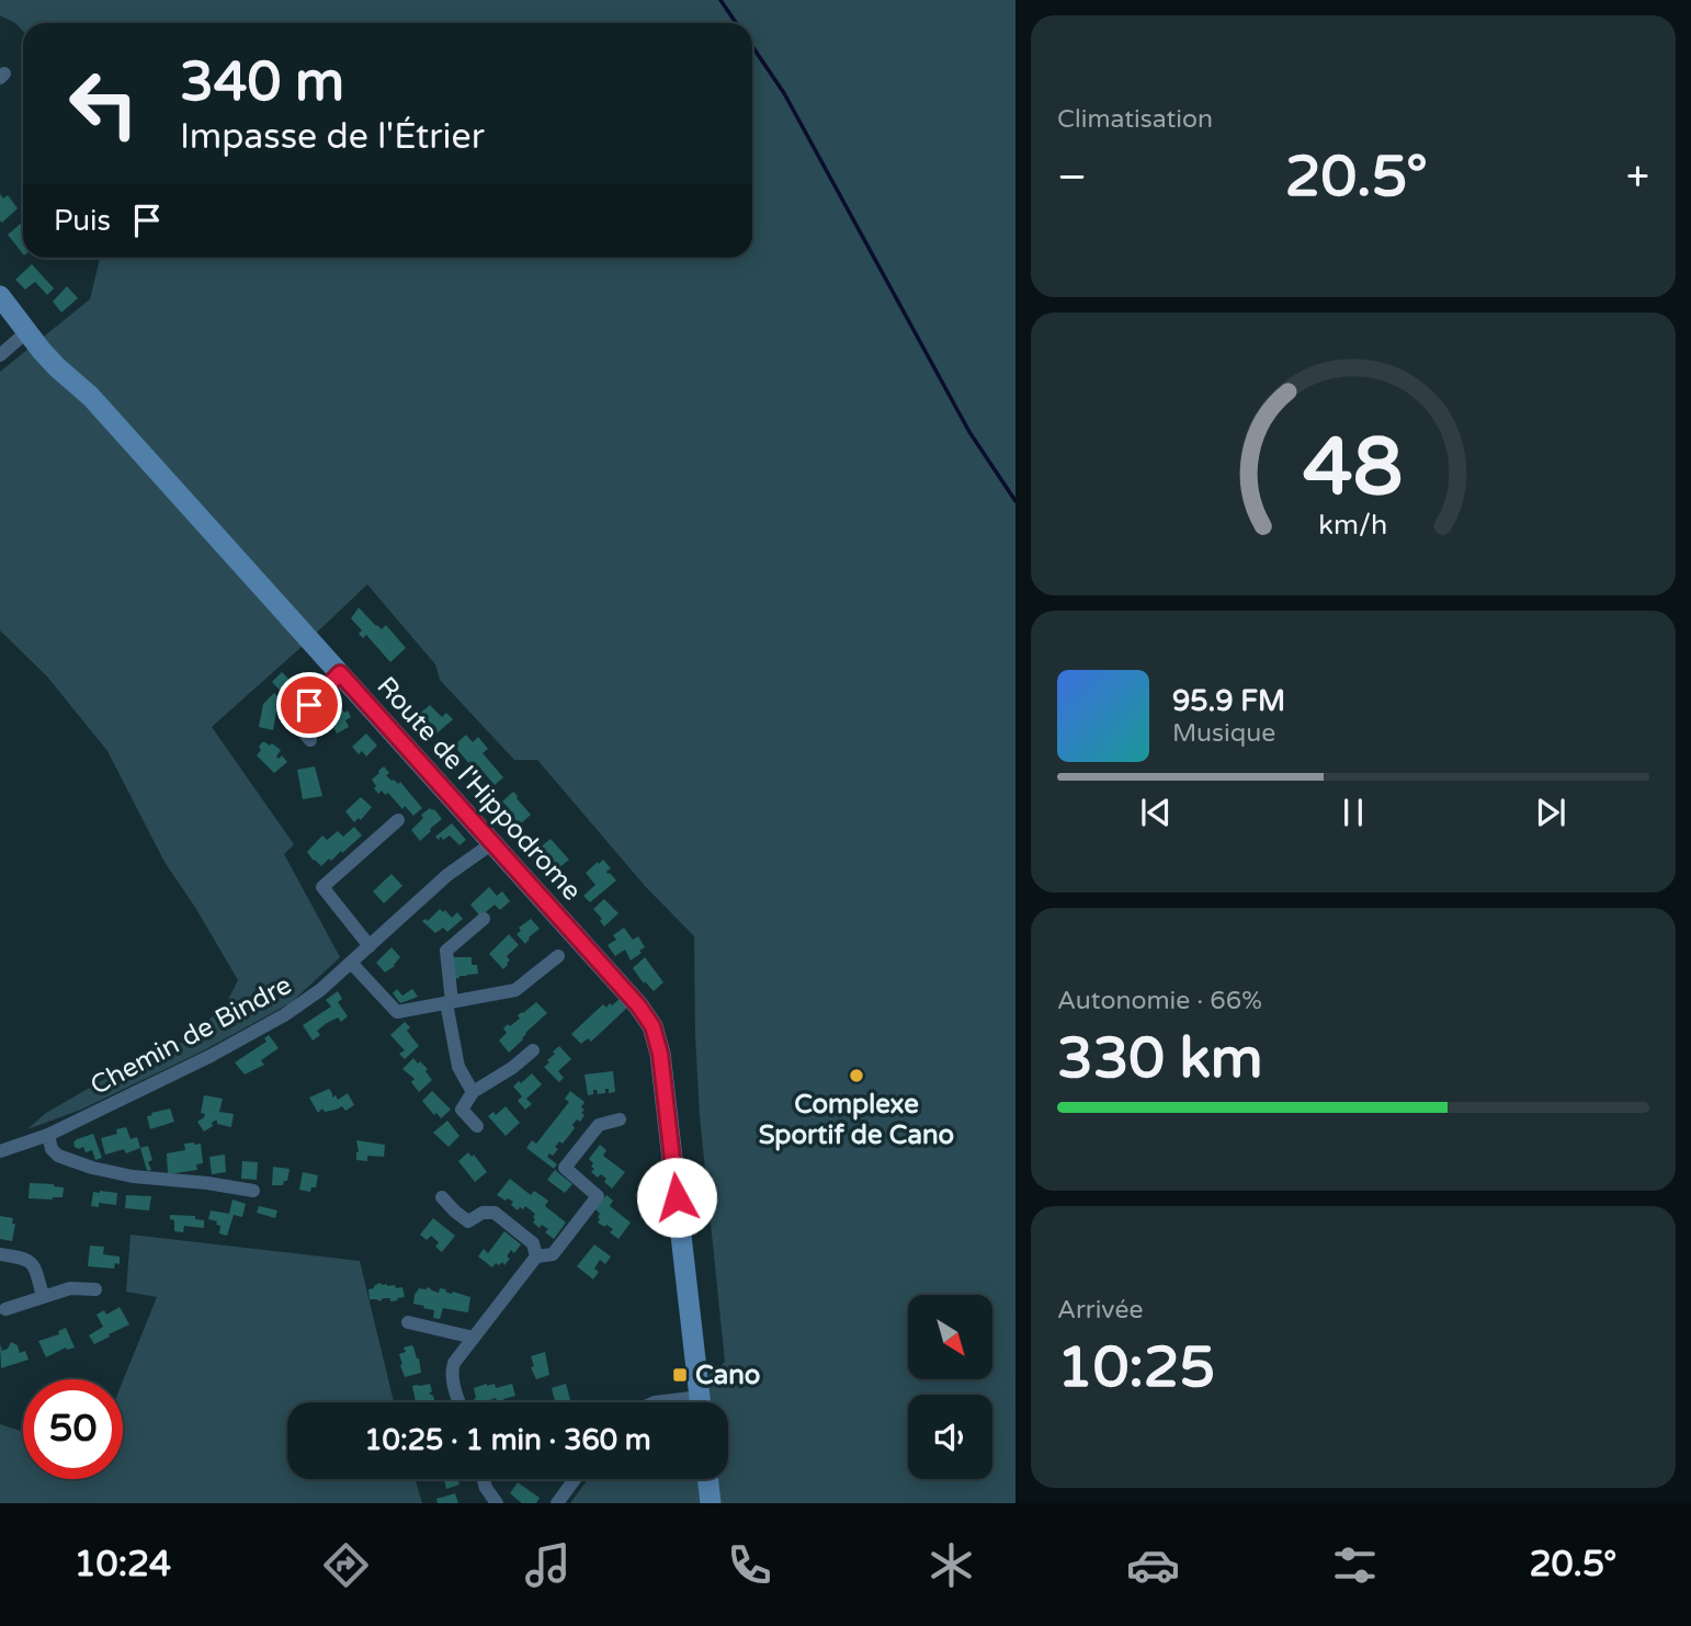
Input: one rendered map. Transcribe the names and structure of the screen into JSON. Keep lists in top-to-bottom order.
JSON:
{
  "streets": {
    "main road": ["Route de l'Hippodrome"],
    "street": ["Chemin de Bindre"]
  },
  "crossings": [
    ["Route de l'Hippodrome", "Chemin de Bindre"]
  ],
  "places": {
    "other": ["Complexe Sportif de Cano"],
    "transit": ["Cano"]
  },
  "north": "bottom right",
  "page": {
    "tile": [
      "Climatisation",
      ["Autonomie · 66%", "330 km"],
      ["Arrivée", "10:25"]
    ],
    "turn": ["340 m", "Impasse de l'Étrier"],
    "heat": ["−", "20.5°", "+"],
    "then": "Puis",
    "song": ["95.9 FM", "Musique"],
    "limit": "50",
    "trip": "10:25 · 1 min · 360 m",
    "tabs": ["10:24", "20.5°"],
    "gauge": ["48", "km/h"]
  }
}
